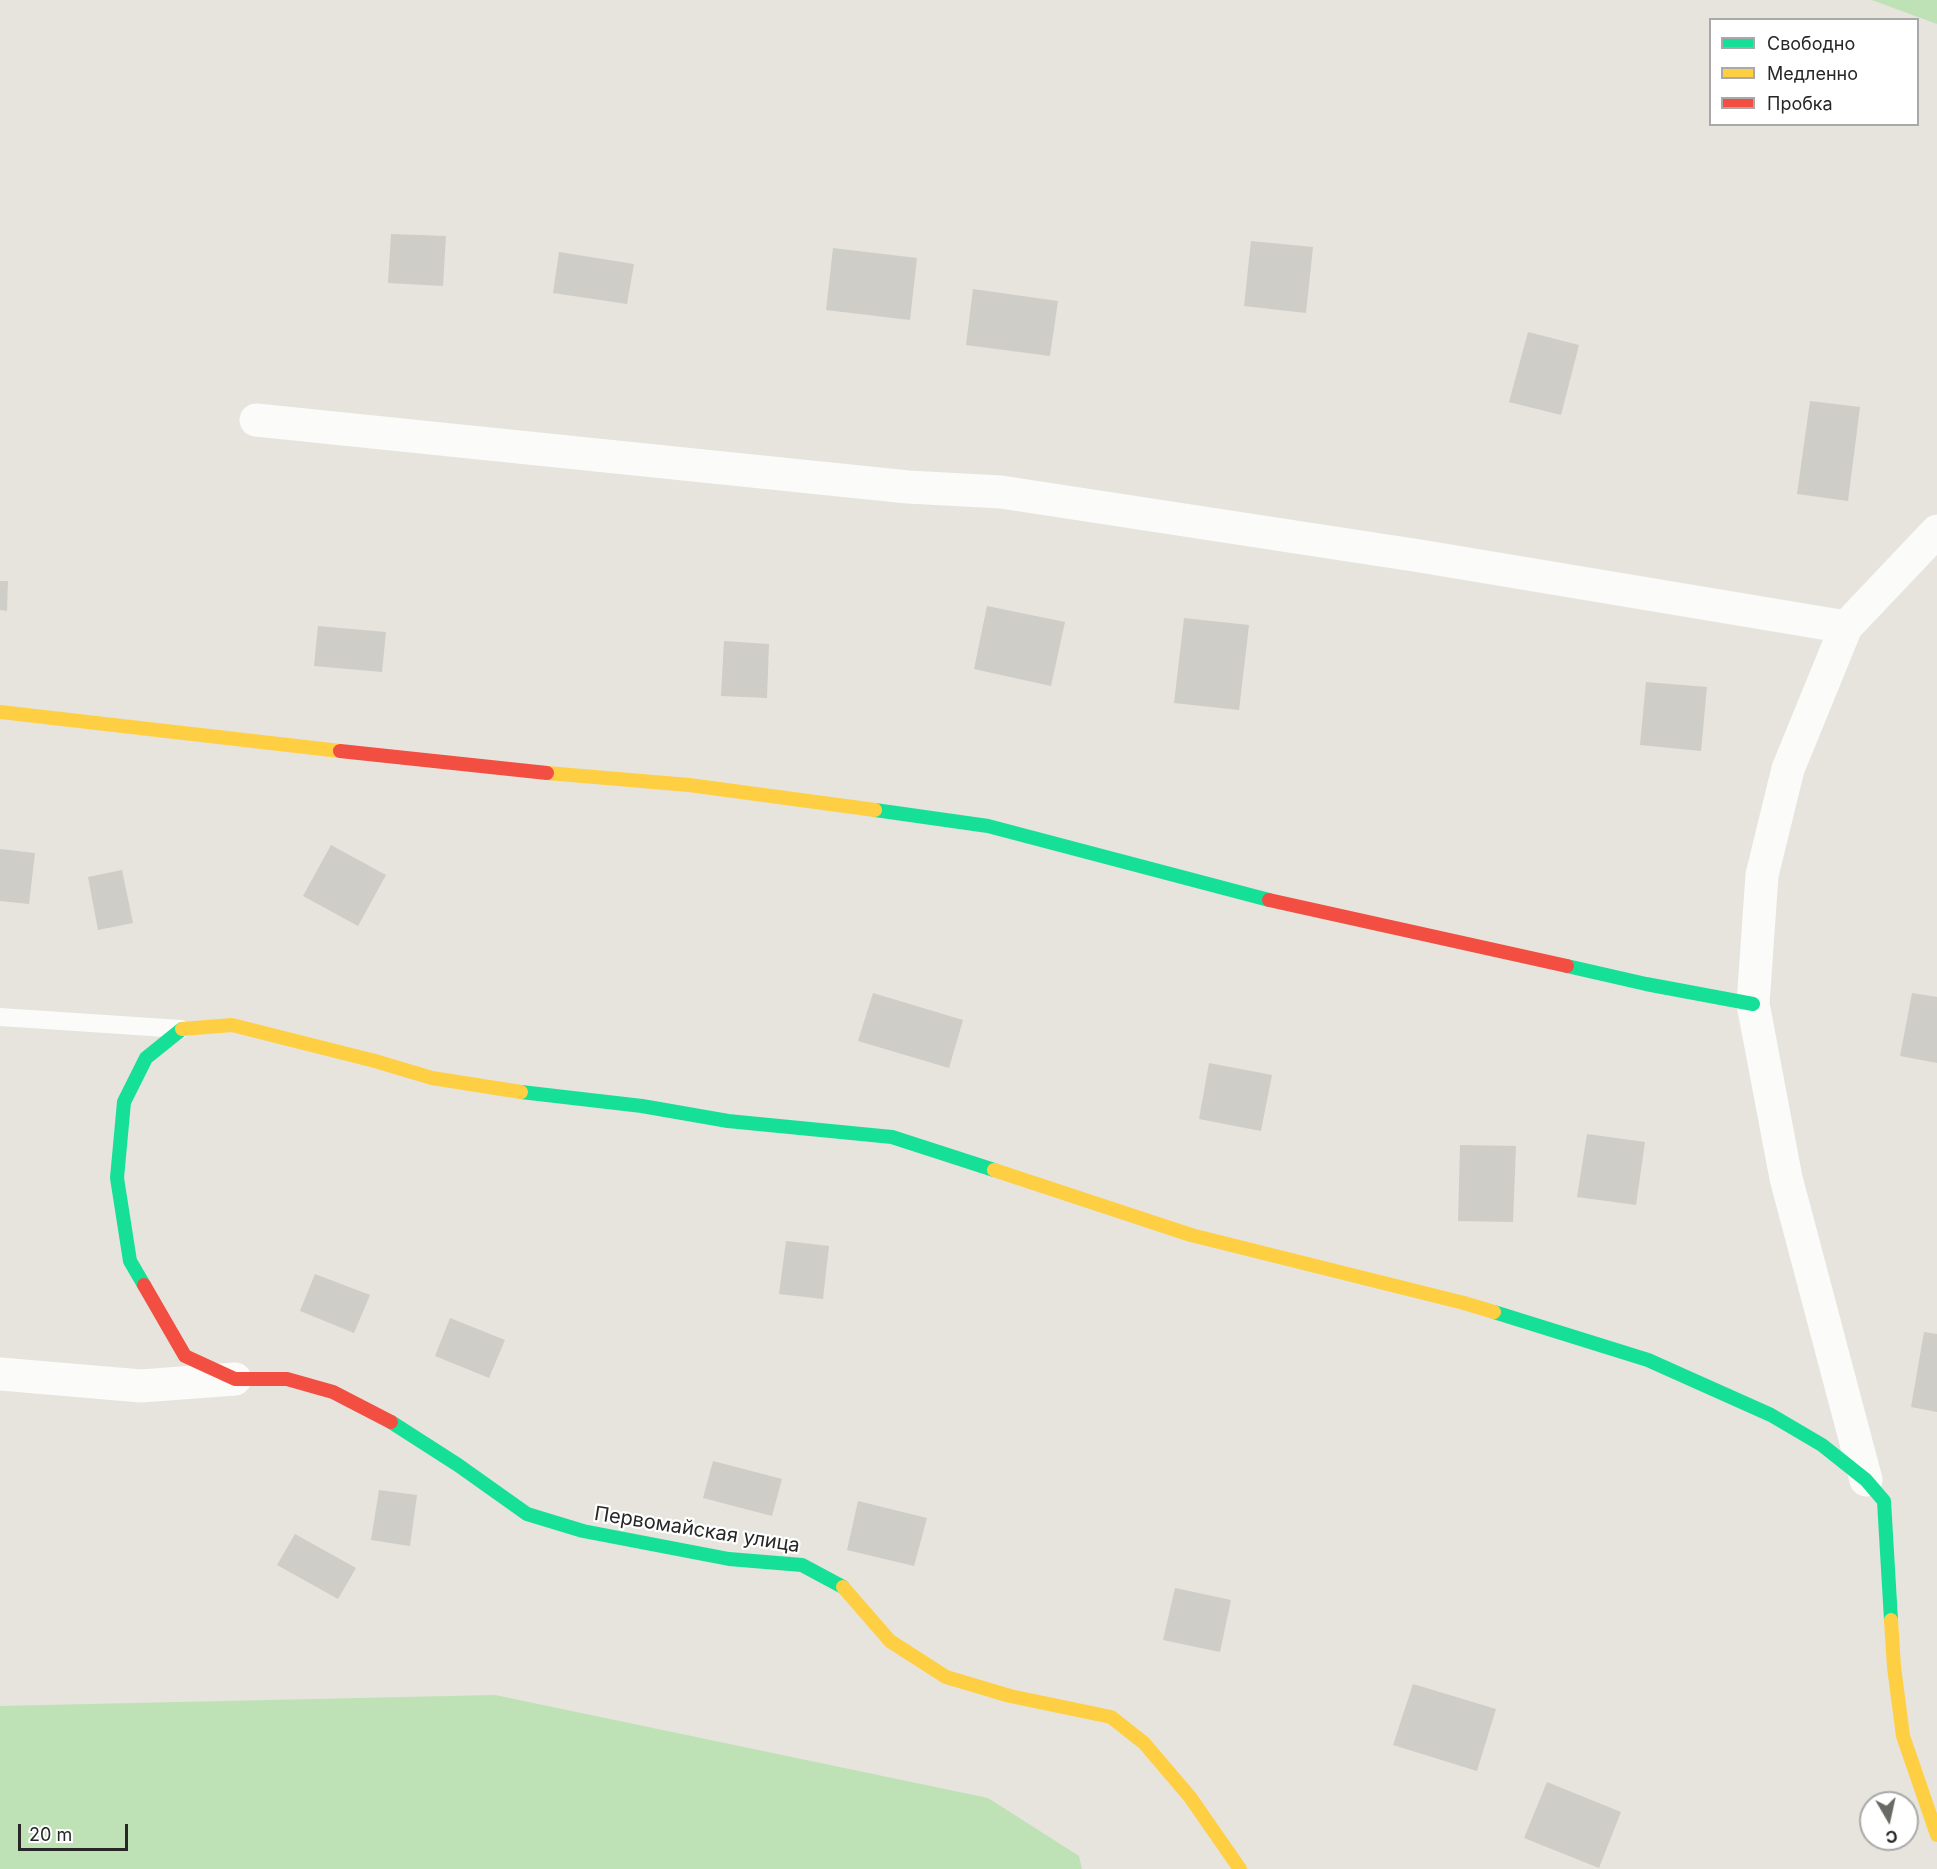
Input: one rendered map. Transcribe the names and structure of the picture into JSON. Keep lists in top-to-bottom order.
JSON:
{
  "streets": {
    "street": ["Первомайская улица"]
  },
  "legend": ["Свободно", "Медленно", "Пробка"],
  "scale_bar": "20 m",
  "north": "bottom"
}
